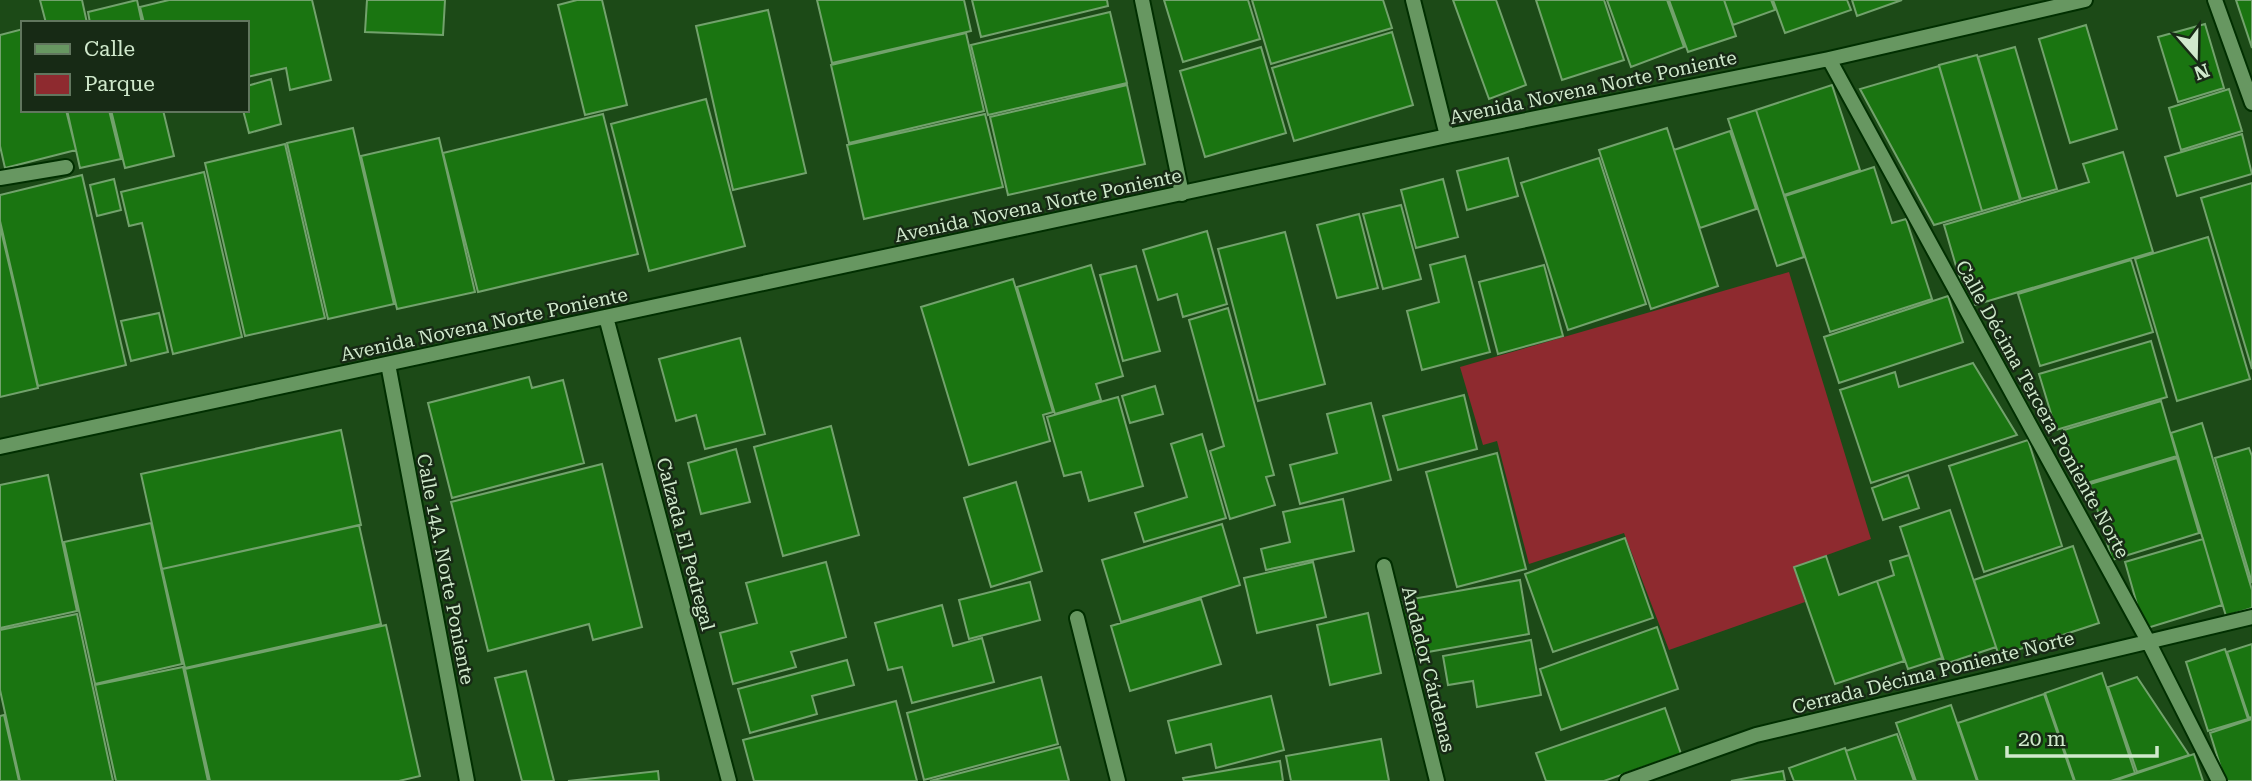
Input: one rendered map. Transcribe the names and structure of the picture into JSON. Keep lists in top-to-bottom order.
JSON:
{
  "streets": {
    "street": [
      "Avenida Novena Norte Poniente",
      "Calle Décima Tercera Poniente Norte",
      "Calzada El Pedregal",
      "Calle 14A. Norte Poniente",
      "Andador Cárdenas",
      "Cerrada Décima Poniente Norte"
    ]
  },
  "crossings": [
    ["Avenida Novena Norte Poniente", "Calle Décima Tercera Poniente Norte"],
    ["Avenida Novena Norte Poniente", "Calzada El Pedregal"],
    ["Avenida Novena Norte Poniente", "Calle 14A. Norte Poniente"],
    ["Calle Décima Tercera Poniente Norte", "Cerrada Décima Poniente Norte"]
  ],
  "legend": ["Calle", "Parque"],
  "scale_bar": "20 m",
  "north": "bottom"
}
